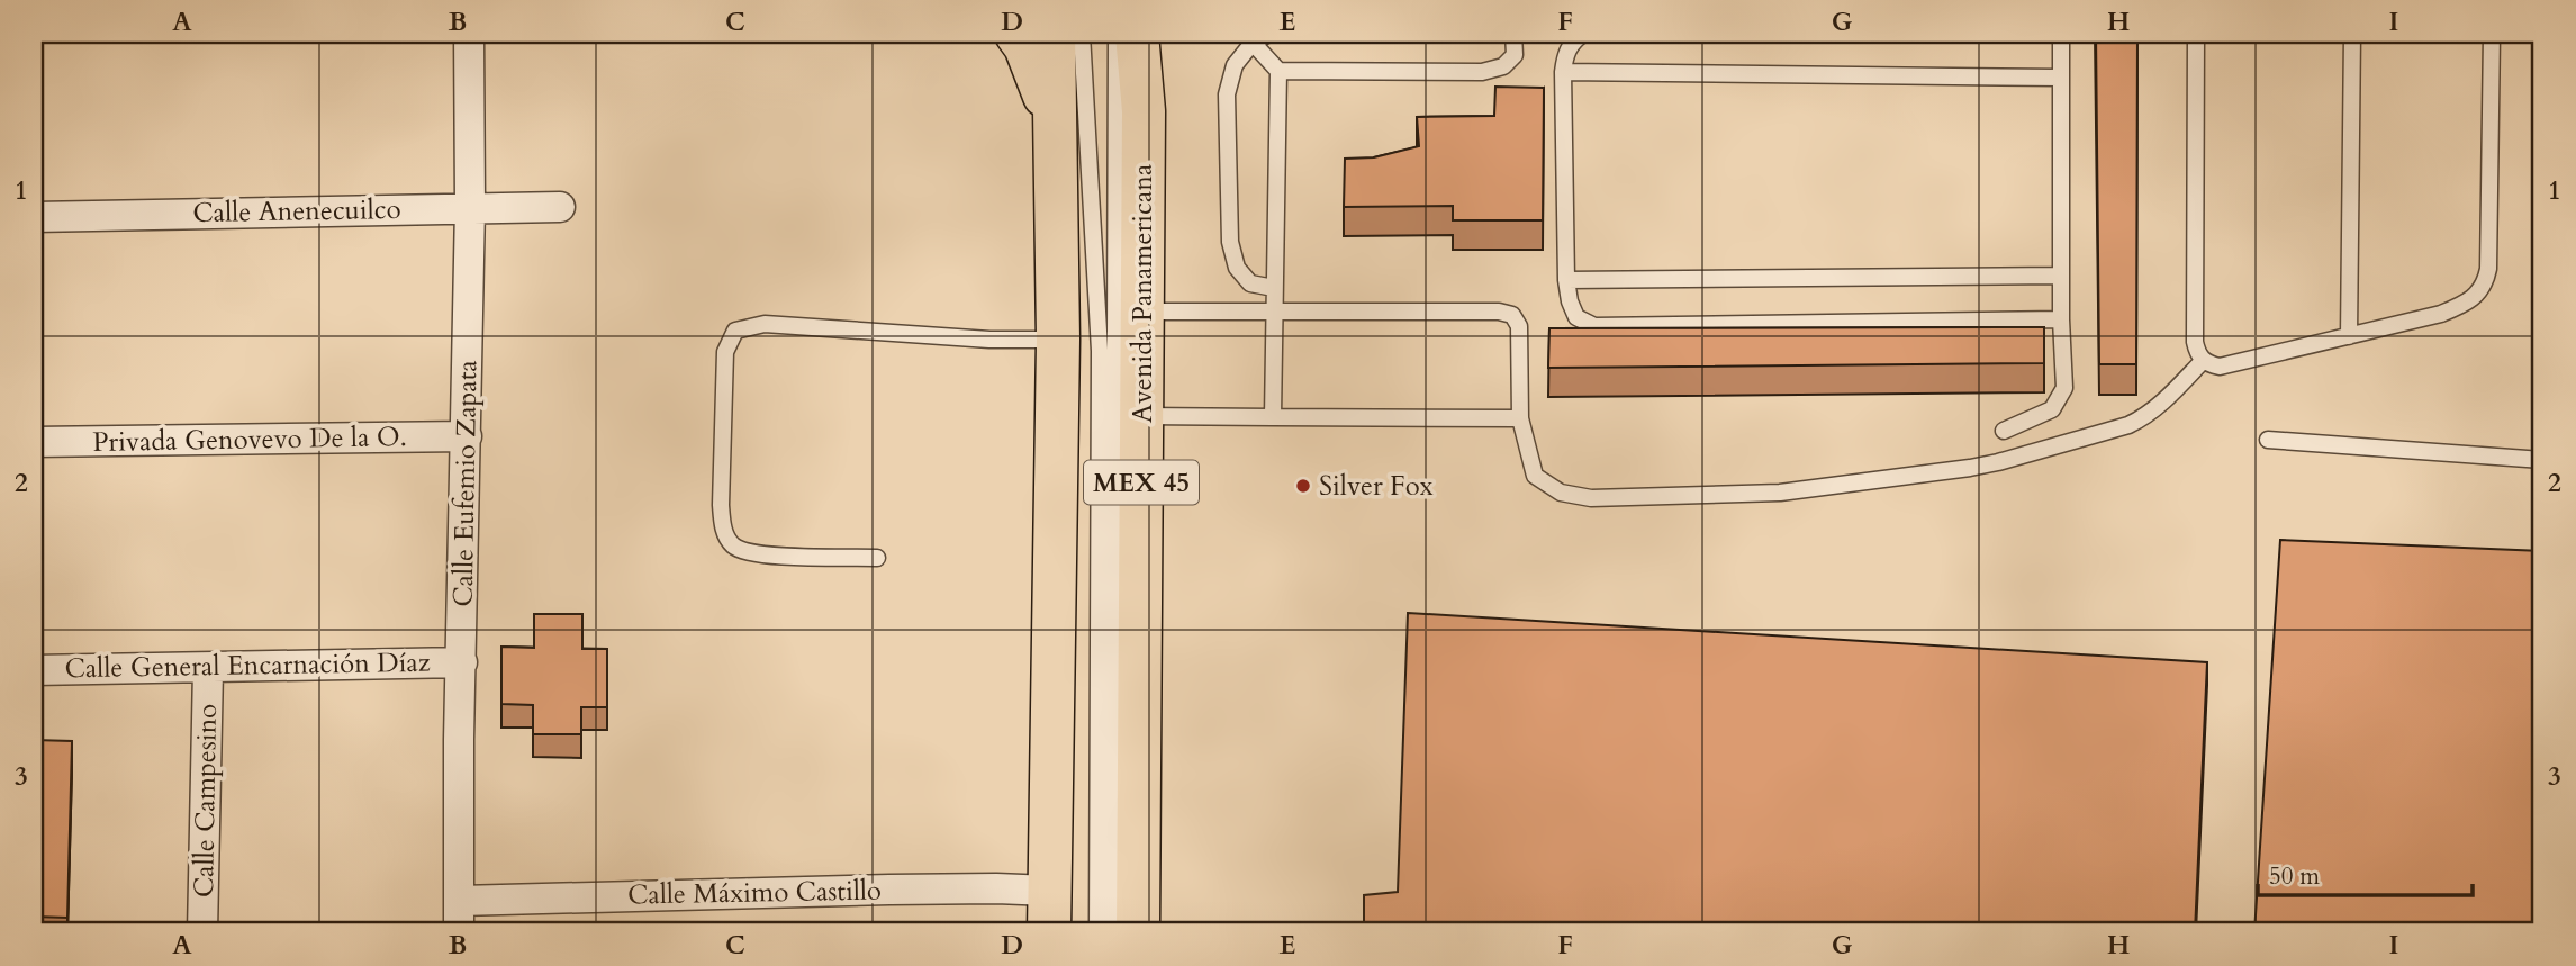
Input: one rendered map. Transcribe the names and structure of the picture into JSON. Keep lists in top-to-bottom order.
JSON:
{
  "streets": {
    "main road": ["Avenida Panamericana", "MEX 45"],
    "street": [
      "Calle Anenecuilco",
      "Privada Genovevo De la O.",
      "Calle Eufemio Zapata",
      "Calle General Encarnación Díaz",
      "Calle Campesino",
      "Calle Máximo Castillo"
    ]
  },
  "crossings": [
    ["Calle Anenecuilco", "Calle Eufemio Zapata"],
    ["Privada Genovevo De la O.", "Calle Eufemio Zapata"],
    ["MEX 45", "Calle Máximo Castillo"],
    ["Calle Eufemio Zapata", "Calle General Encarnación Díaz"],
    ["Calle Eufemio Zapata", "Calle Máximo Castillo"],
    ["Calle General Encarnación Díaz", "Calle Campesino"]
  ],
  "places": ["Silver Fox"],
  "scale_bar": "50 m",
  "grid": {
    "columns": [
      "A",
      "B",
      "C",
      "D",
      "E",
      "F",
      "G",
      "H",
      "I"
    ],
    "rows": ["1", "2", "3"]
  }
}
